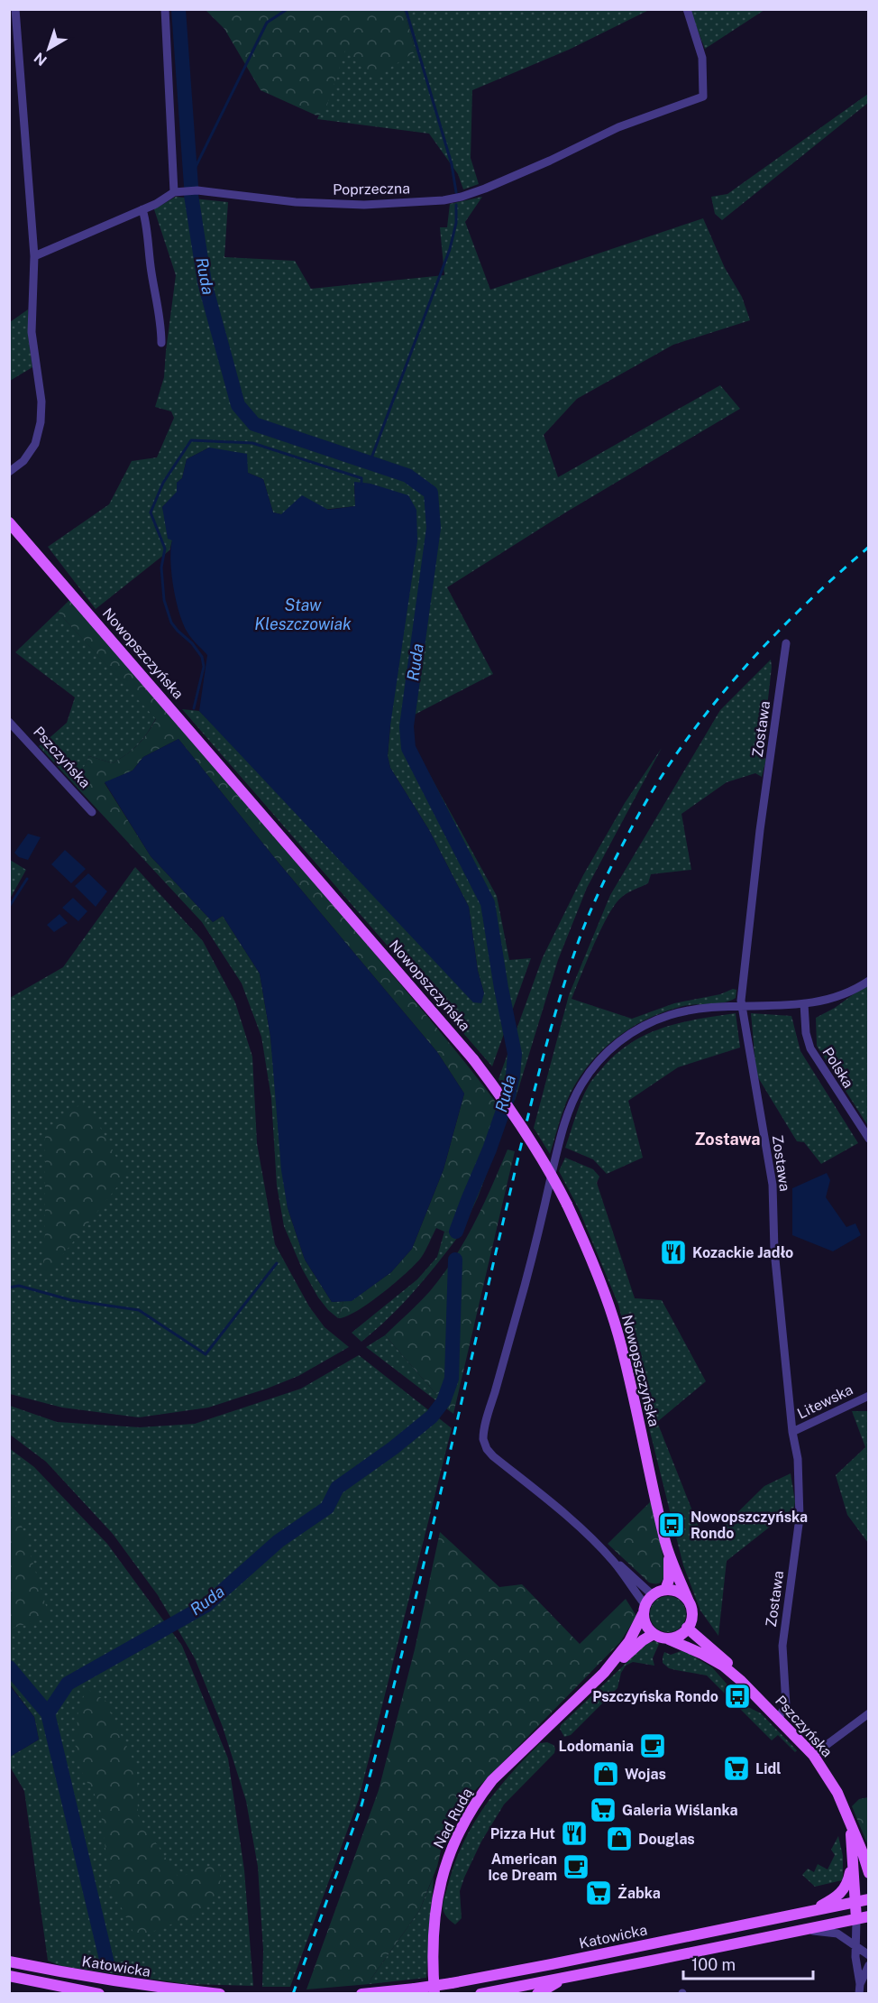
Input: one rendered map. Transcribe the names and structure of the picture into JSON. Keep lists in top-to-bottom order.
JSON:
{
  "streets": {
    "main road": [
      "Nowopszczyńska",
      "Pszczyńska",
      "Nad Rudą",
      "Katowicka"
    ],
    "street": [
      "Poprzeczna",
      "Zostawa",
      "Polska",
      "Litewska"
    ]
  },
  "crossings": [
    ["Nowopszczyńska", "Pszczyńska"],
    ["Nowopszczyńska", "Nad Rudą"],
    ["Zostawa", "Pszczyńska"],
    ["Zostawa", "Litewska"],
    ["Pszczyńska", "Nad Rudą"],
    ["Pszczyńska", "Katowicka"]
  ],
  "districts": ["Zostawa"],
  "water": ["Ruda", "Staw Kleszczowiak"],
  "places": {
    "restaurant": ["Kozackie Jadło", "Pizza Hut"],
    "bus stop": ["Nowopszczyńska Rondo", "Pszczyńska Rondo"],
    "cafe": ["Lodomania", "American Ice Dream"],
    "supermarket": ["Lidl", "Galeria Wiślanka", "Żabka"],
    "shop": ["Wojas", "Douglas"]
  },
  "scale_bar": "100 m",
  "north": "bottom left"
}
